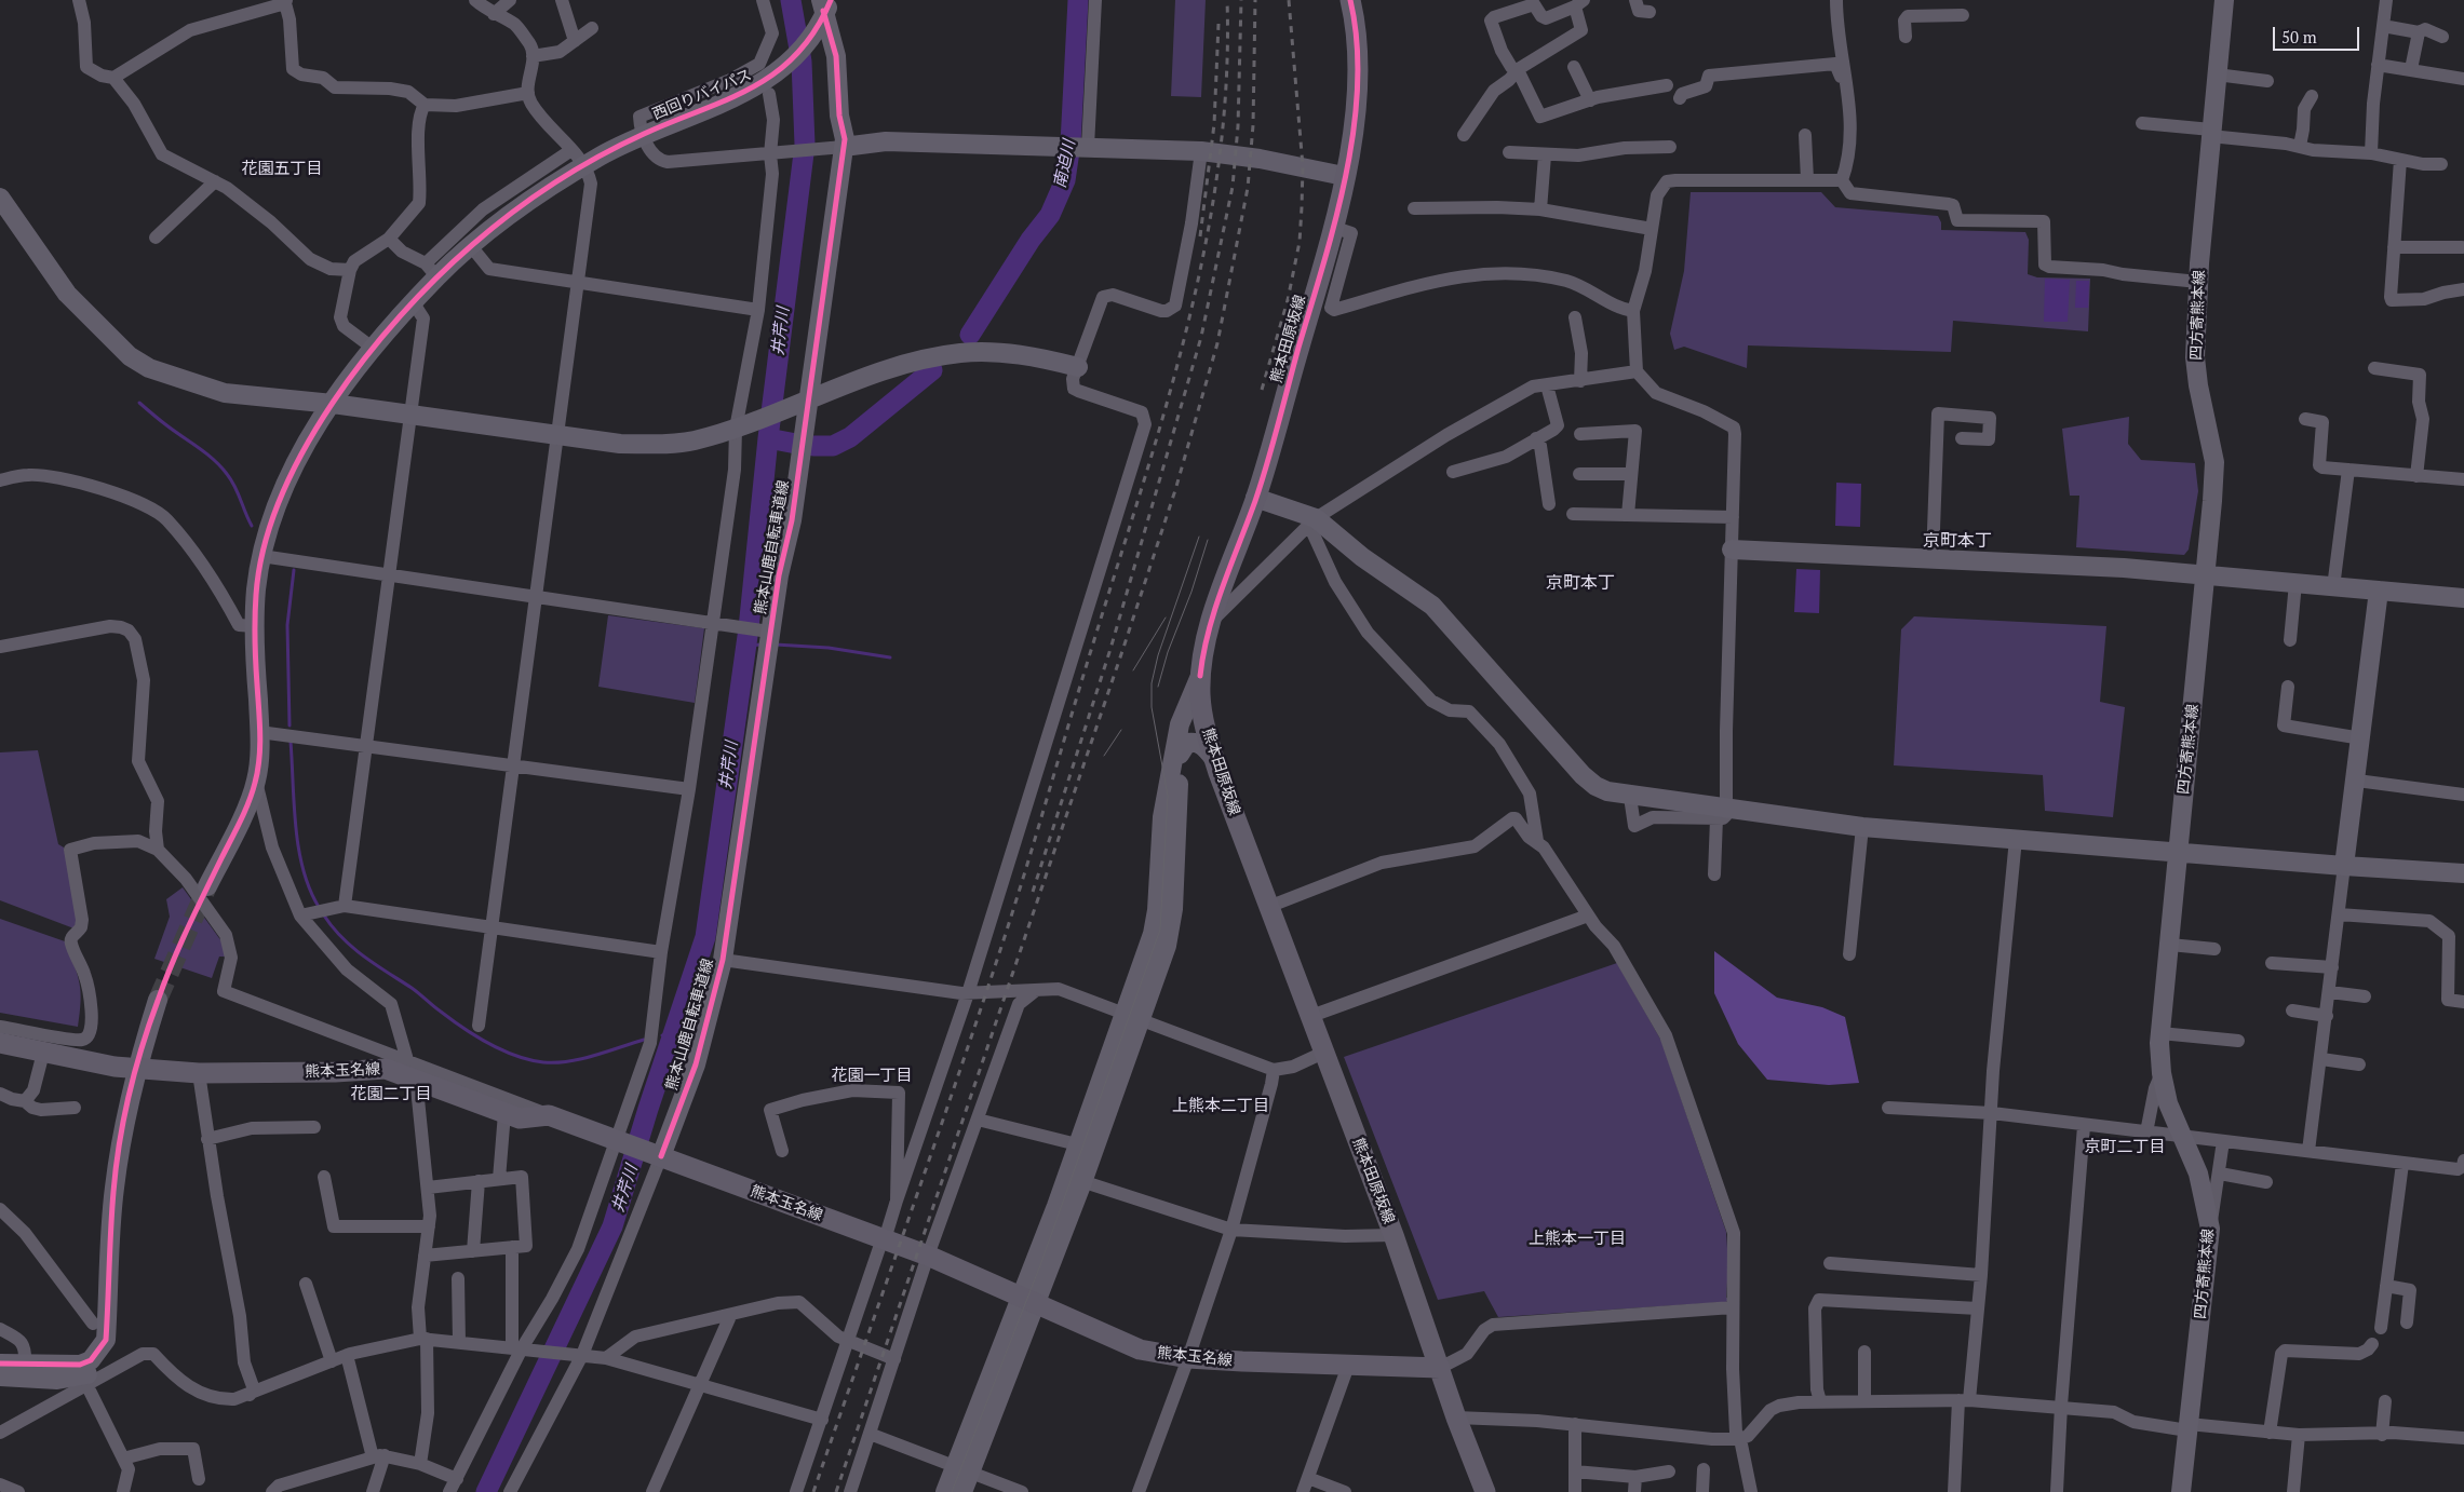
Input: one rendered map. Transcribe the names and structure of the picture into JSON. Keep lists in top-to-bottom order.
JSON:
{
  "streets": {
    "main road": ["熊本田原坂線", "熊本玉名線"],
    "street": ["西回りバイパス", "四方寄熊本線", "熊本山鹿自転車道線"]
  },
  "crossings": [
    ["熊本田原坂線", "熊本玉名線"],
    ["熊本山鹿自転車道線", "熊本玉名線"]
  ],
  "districts": [
    "花園五丁目",
    "京町本丁",
    "京町本丁",
    "花園一丁目",
    "花園二丁目",
    "上熊本二丁目",
    "京町二丁目",
    "上熊本一丁目"
  ],
  "water": ["南迫川", "井芹川"],
  "scale_bar": "50 m"
}
